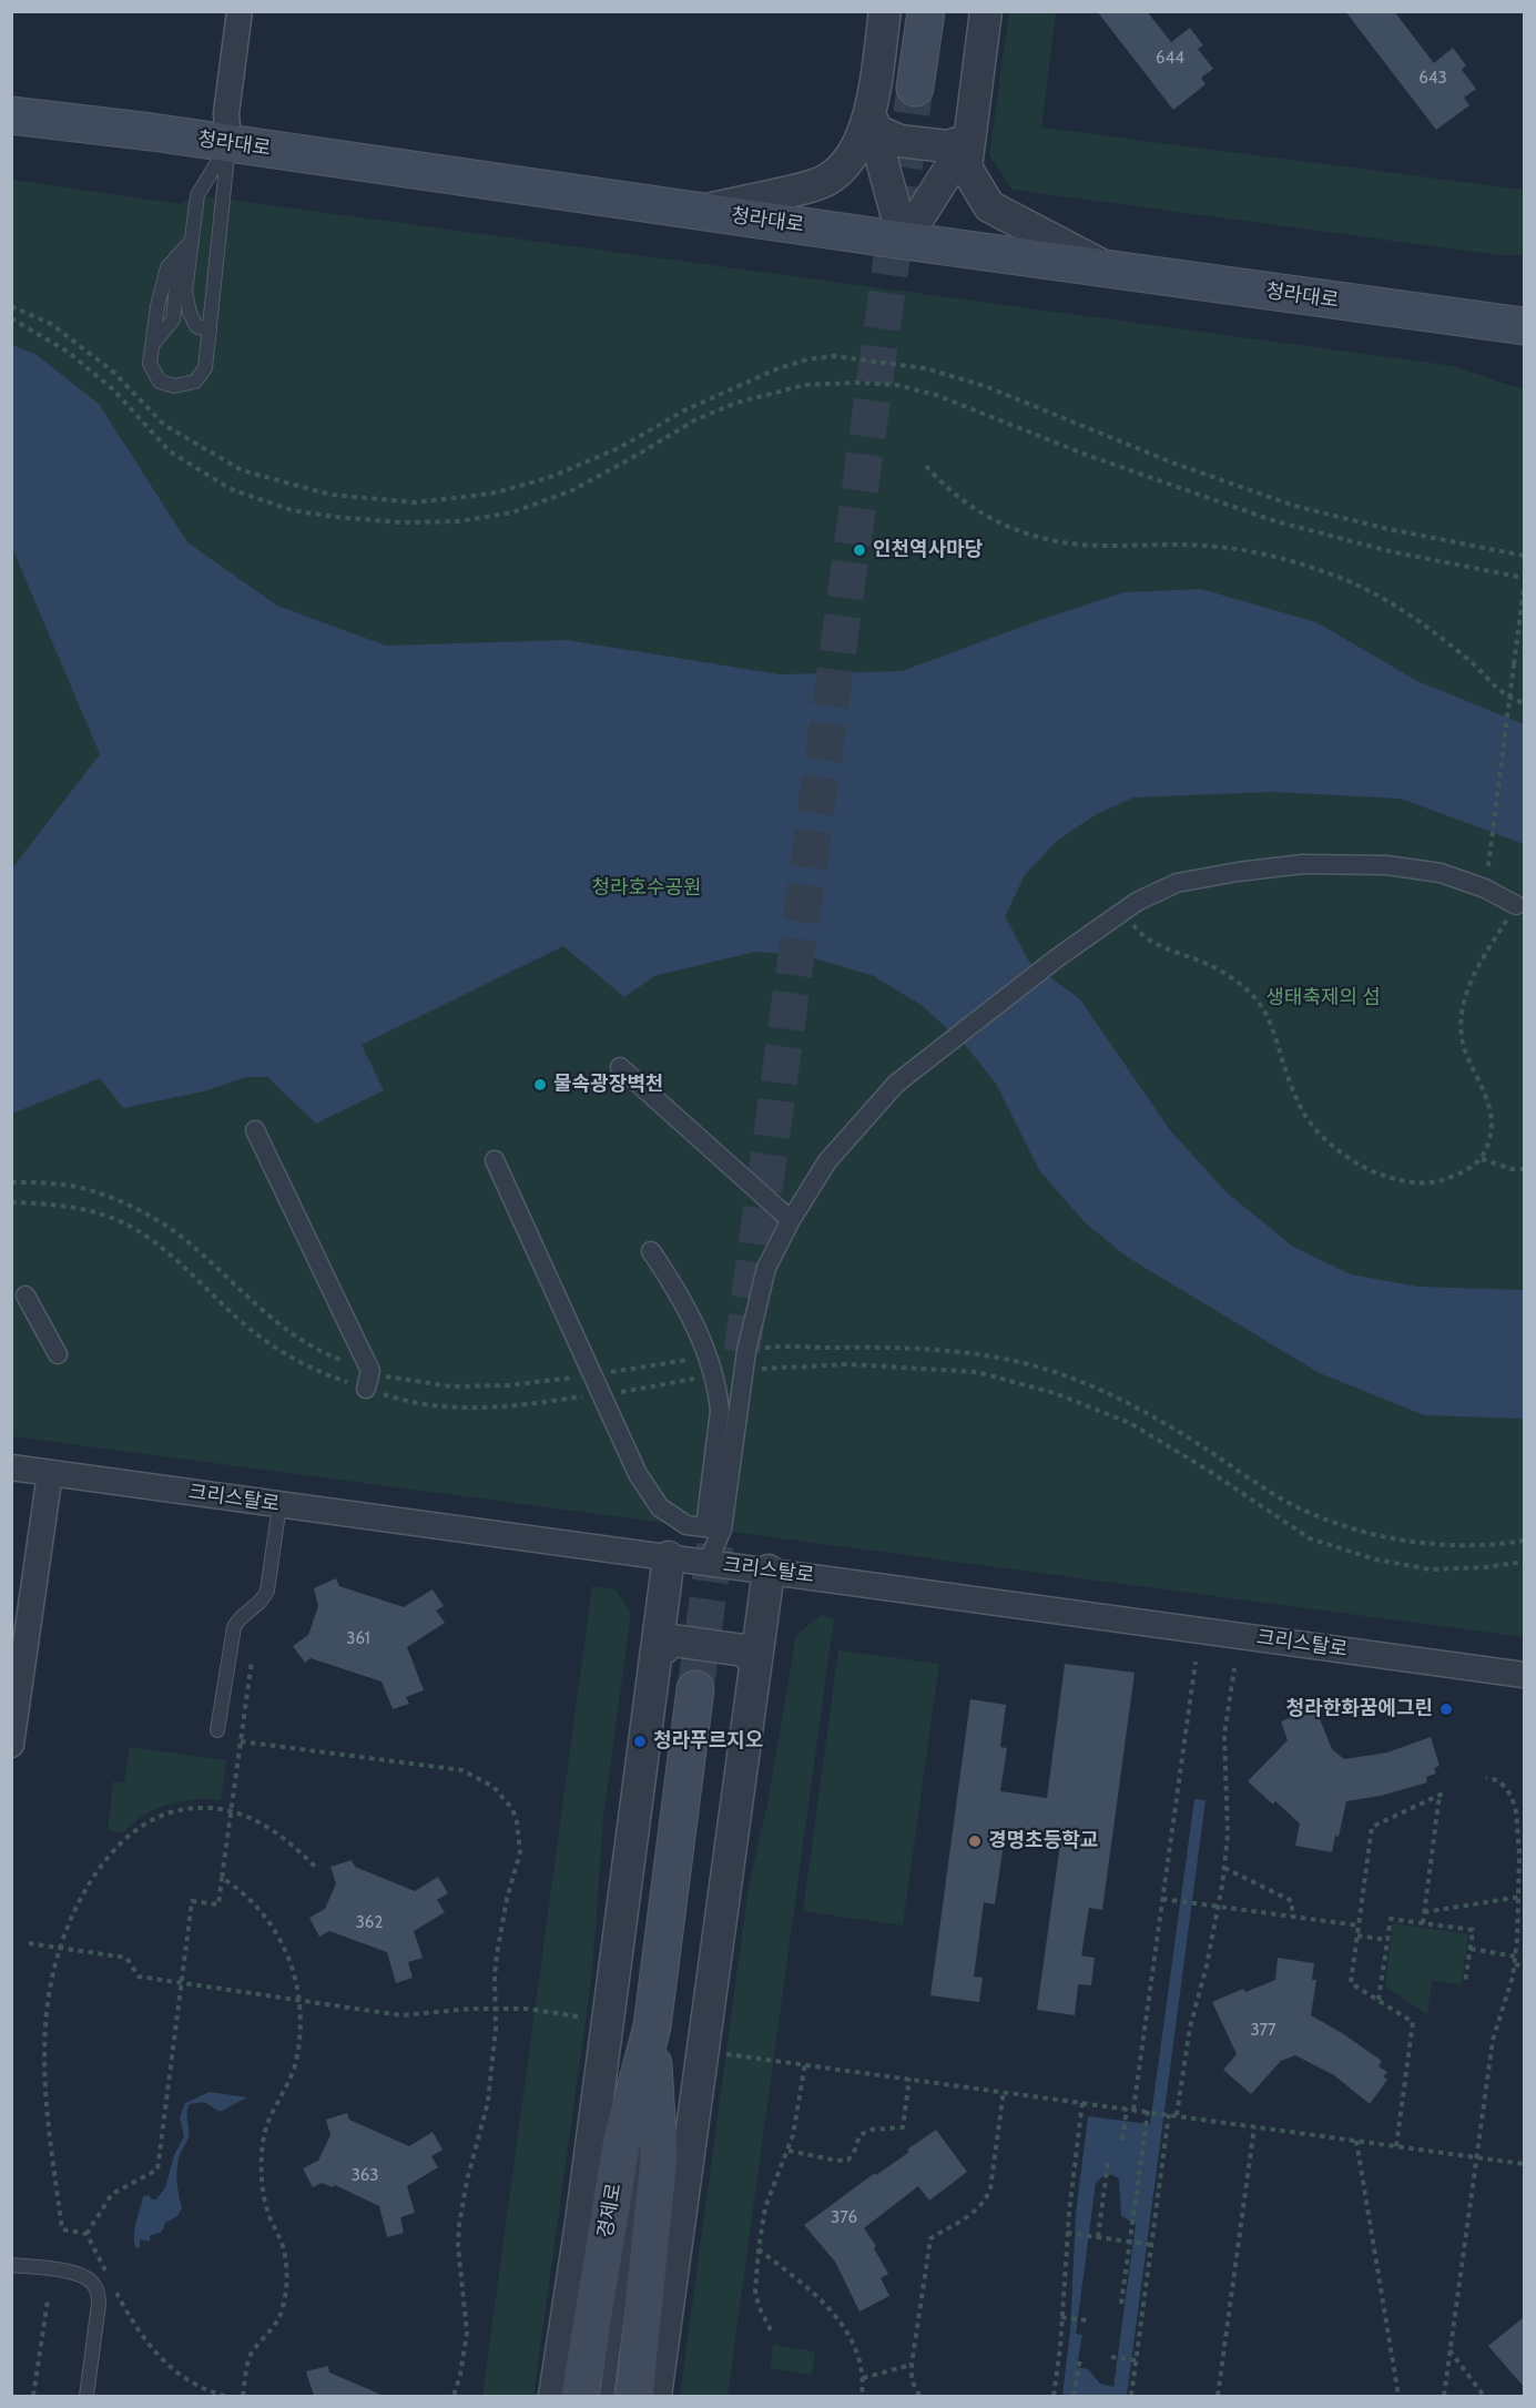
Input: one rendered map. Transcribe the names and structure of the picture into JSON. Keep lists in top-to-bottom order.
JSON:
{
  "streets": {
    "main road": ["청라대로", "경제로"],
    "street": ["크리스탈로"]
  },
  "parks": ["청라호수공원", "생태축제의 섬"],
  "places": [
    "인천역사마당",
    "물속광장벽천",
    "청라한화꿈에그린",
    "청라푸르지오",
    "경명초등학교"
  ],
  "house_numbers": [
    "644",
    "643",
    "361",
    "362",
    "377",
    "363",
    "376"
  ]
}
